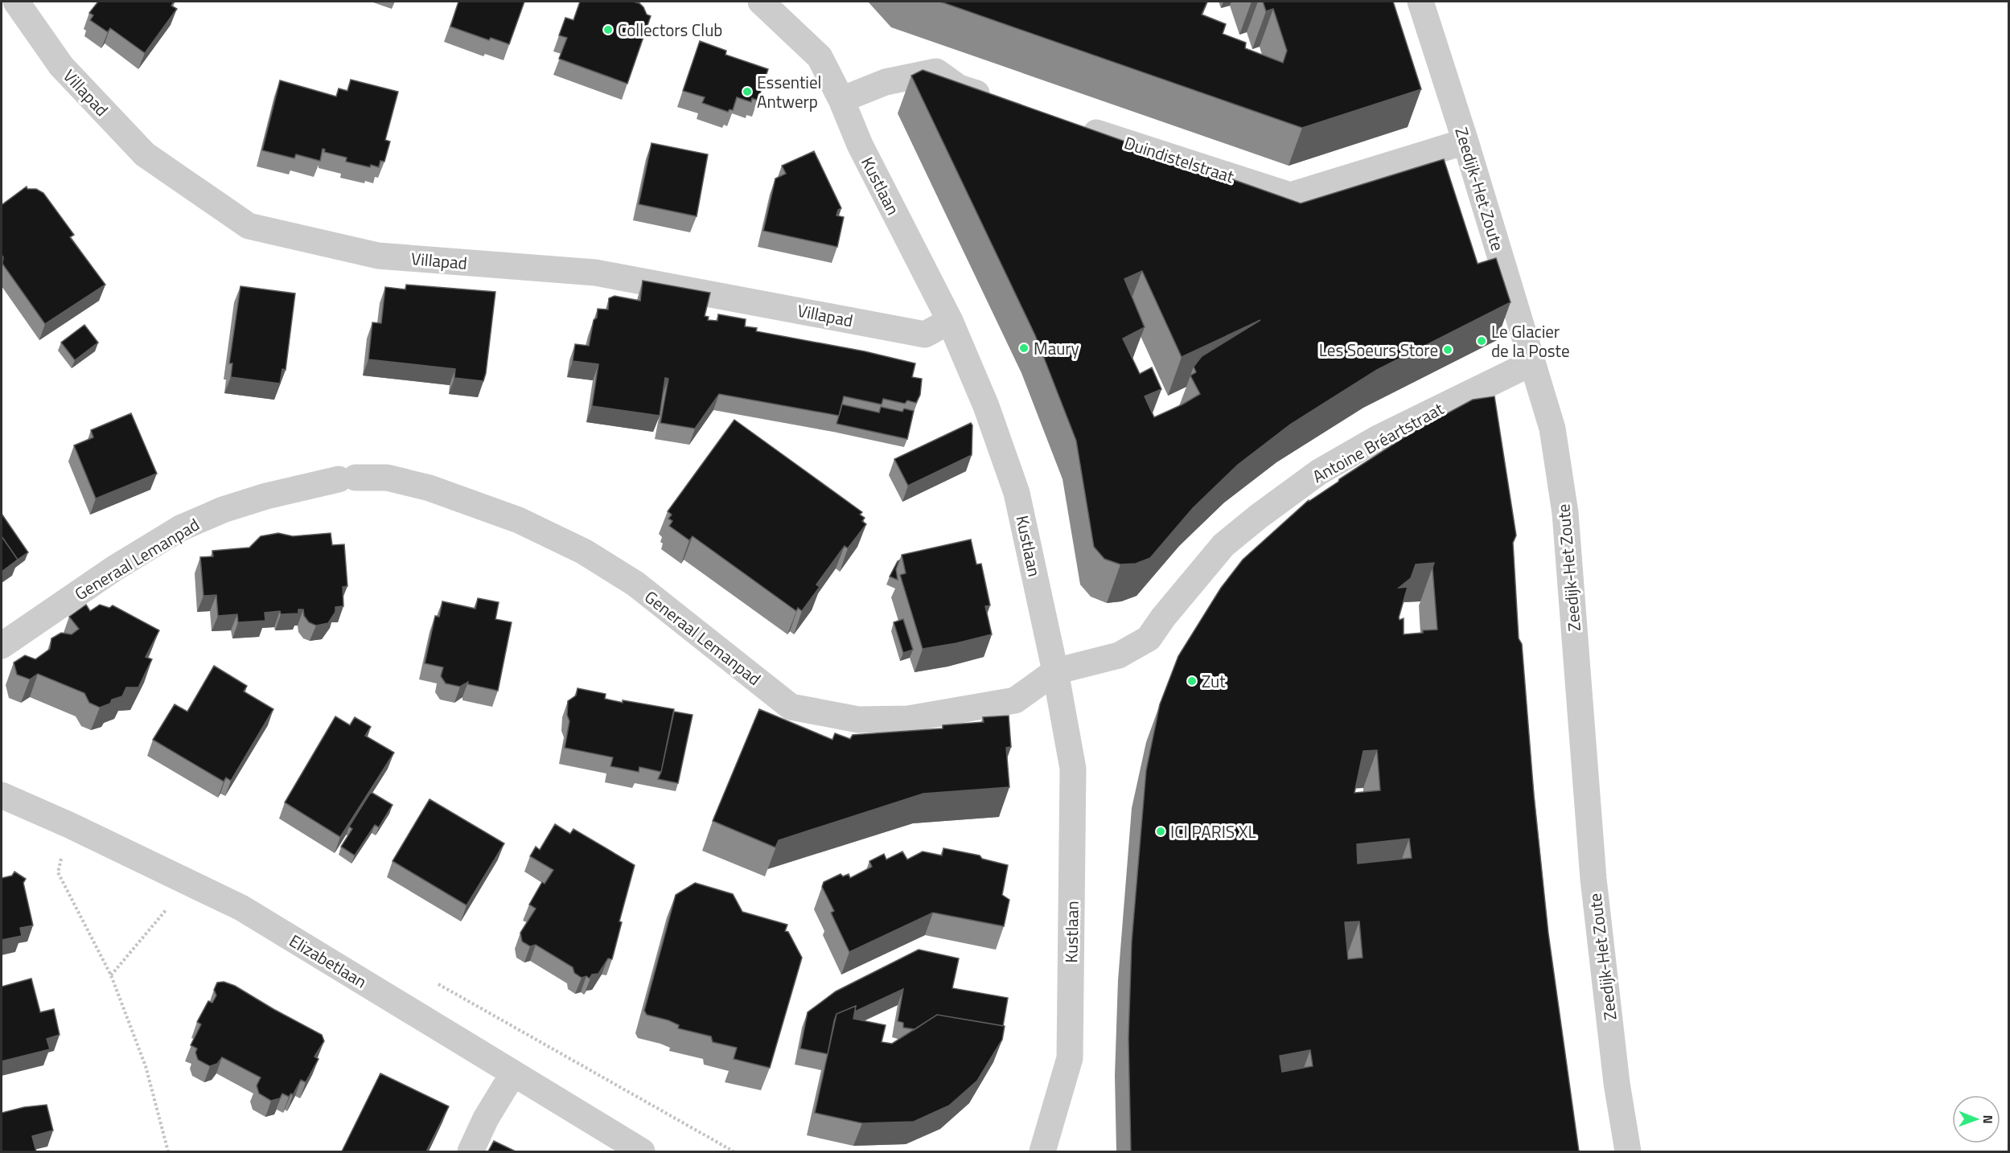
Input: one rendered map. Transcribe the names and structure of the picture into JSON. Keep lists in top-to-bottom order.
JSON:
{
  "streets": {
    "street": [
      "Villapad",
      "Duindistelstraat",
      "Kustlaan",
      "Zeedijk-Het Zoute",
      "Antoine Bréartstraat",
      "Generaal Lemanpad",
      "Elizabetlaan"
    ]
  },
  "crossings": [
    ["Villapad", "Kustlaan"],
    ["Duindistelstraat", "Zeedijk-Het Zoute"],
    ["Kustlaan", "Antoine Bréartstraat"],
    ["Kustlaan", "Generaal Lemanpad"],
    ["Zeedijk-Het Zoute", "Antoine Bréartstraat"],
    ["Antoine Bréartstraat", "Generaal Lemanpad"]
  ],
  "places": [
    "Collectors Club",
    "Essentiel Antwerp",
    "Le Glacier de la Poste",
    "Maury",
    "Les Soeurs Store",
    "Zut",
    "ICI PARIS XL"
  ],
  "north": "right"
}
